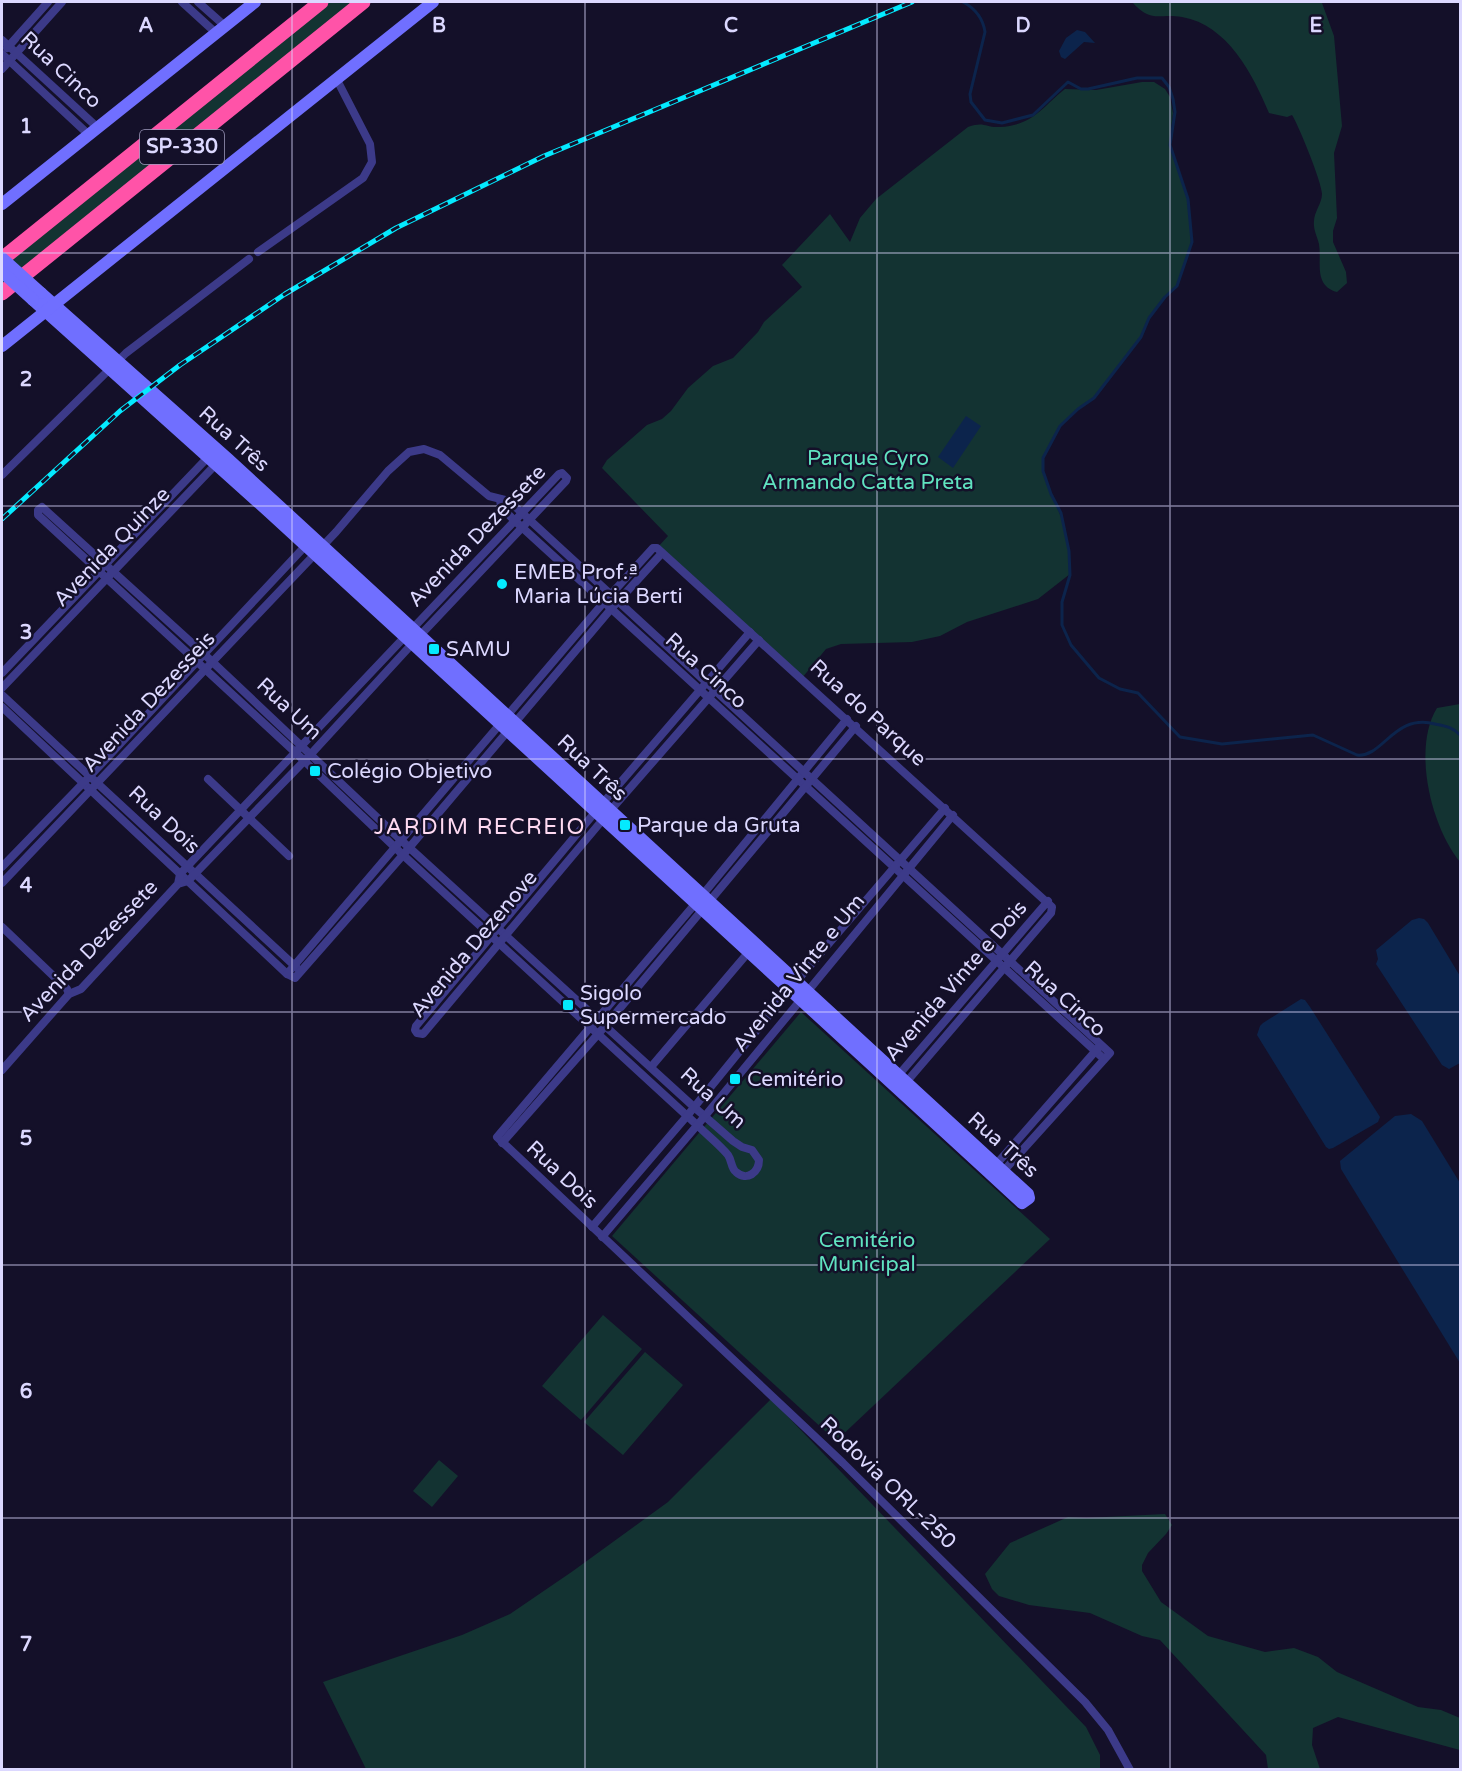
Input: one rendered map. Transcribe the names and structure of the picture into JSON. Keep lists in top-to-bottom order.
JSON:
{
  "streets": {
    "highway": ["SP-330"],
    "street": [
      "Rua Cinco",
      "Rua Três",
      "Avenida Dezessete",
      "Avenida Quinze",
      "Avenida Dezesseis",
      "Rua Um",
      "Rua do Parque",
      "Rua Dois",
      "Avenida Dezenove",
      "Avenida Vinte e Um",
      "Avenida Vinte e Dois",
      "Rodovia ORL-250"
    ]
  },
  "crossings": [
    ["Rua Cinco", "Rua Três"],
    ["Rua Cinco", "Avenida Dezessete"],
    ["Rua Cinco", "Avenida Dezenove"],
    ["Rua Cinco", "Avenida Vinte e Um"],
    ["Rua Cinco", "Avenida Vinte e Dois"],
    ["SP-330", "Rua Três"],
    ["Rua Três", "Avenida Dezessete"],
    ["Rua Três", "Avenida Quinze"],
    ["Rua Três", "Avenida Dezesseis"],
    ["Rua Três", "Avenida Dezenove"],
    ["Rua Três", "Avenida Vinte e Um"],
    ["Rua Três", "Avenida Vinte e Dois"],
    ["Avenida Dezessete", "Rua Um"],
    ["Avenida Dezessete", "Rua Dois"],
    ["Avenida Quinze", "Rua Um"],
    ["Avenida Dezesseis", "Rua Um"],
    ["Avenida Dezesseis", "Rua Dois"],
    ["Rua Um", "Avenida Dezenove"],
    ["Rua Um", "Avenida Vinte e Um"],
    ["Rua do Parque", "Avenida Dezenove"],
    ["Rua do Parque", "Avenida Vinte e Um"],
    ["Rua do Parque", "Avenida Vinte e Dois"],
    ["Rua Dois", "Avenida Vinte e Um"],
    ["Rua Dois", "Rodovia ORL-250"],
    ["Avenida Vinte e Um", "Rodovia ORL-250"]
  ],
  "districts": ["JARDIM RECREIO"],
  "parks": ["Parque Cyro Armando Catta Preta", "Cemitério Municipal"],
  "places": {
    "other": ["EMEB Prof.ª Maria Lúcia Berti"],
    "transit": [
      "SAMU",
      "Colégio Objetivo",
      "Parque da Gruta",
      "Sigolo Supermercado",
      "Cemitério"
    ]
  },
  "grid": {
    "columns": [
      "A",
      "B",
      "C",
      "D",
      "E"
    ],
    "rows": [
      "1",
      "2",
      "3",
      "4",
      "5",
      "6",
      "7"
    ]
  }
}
